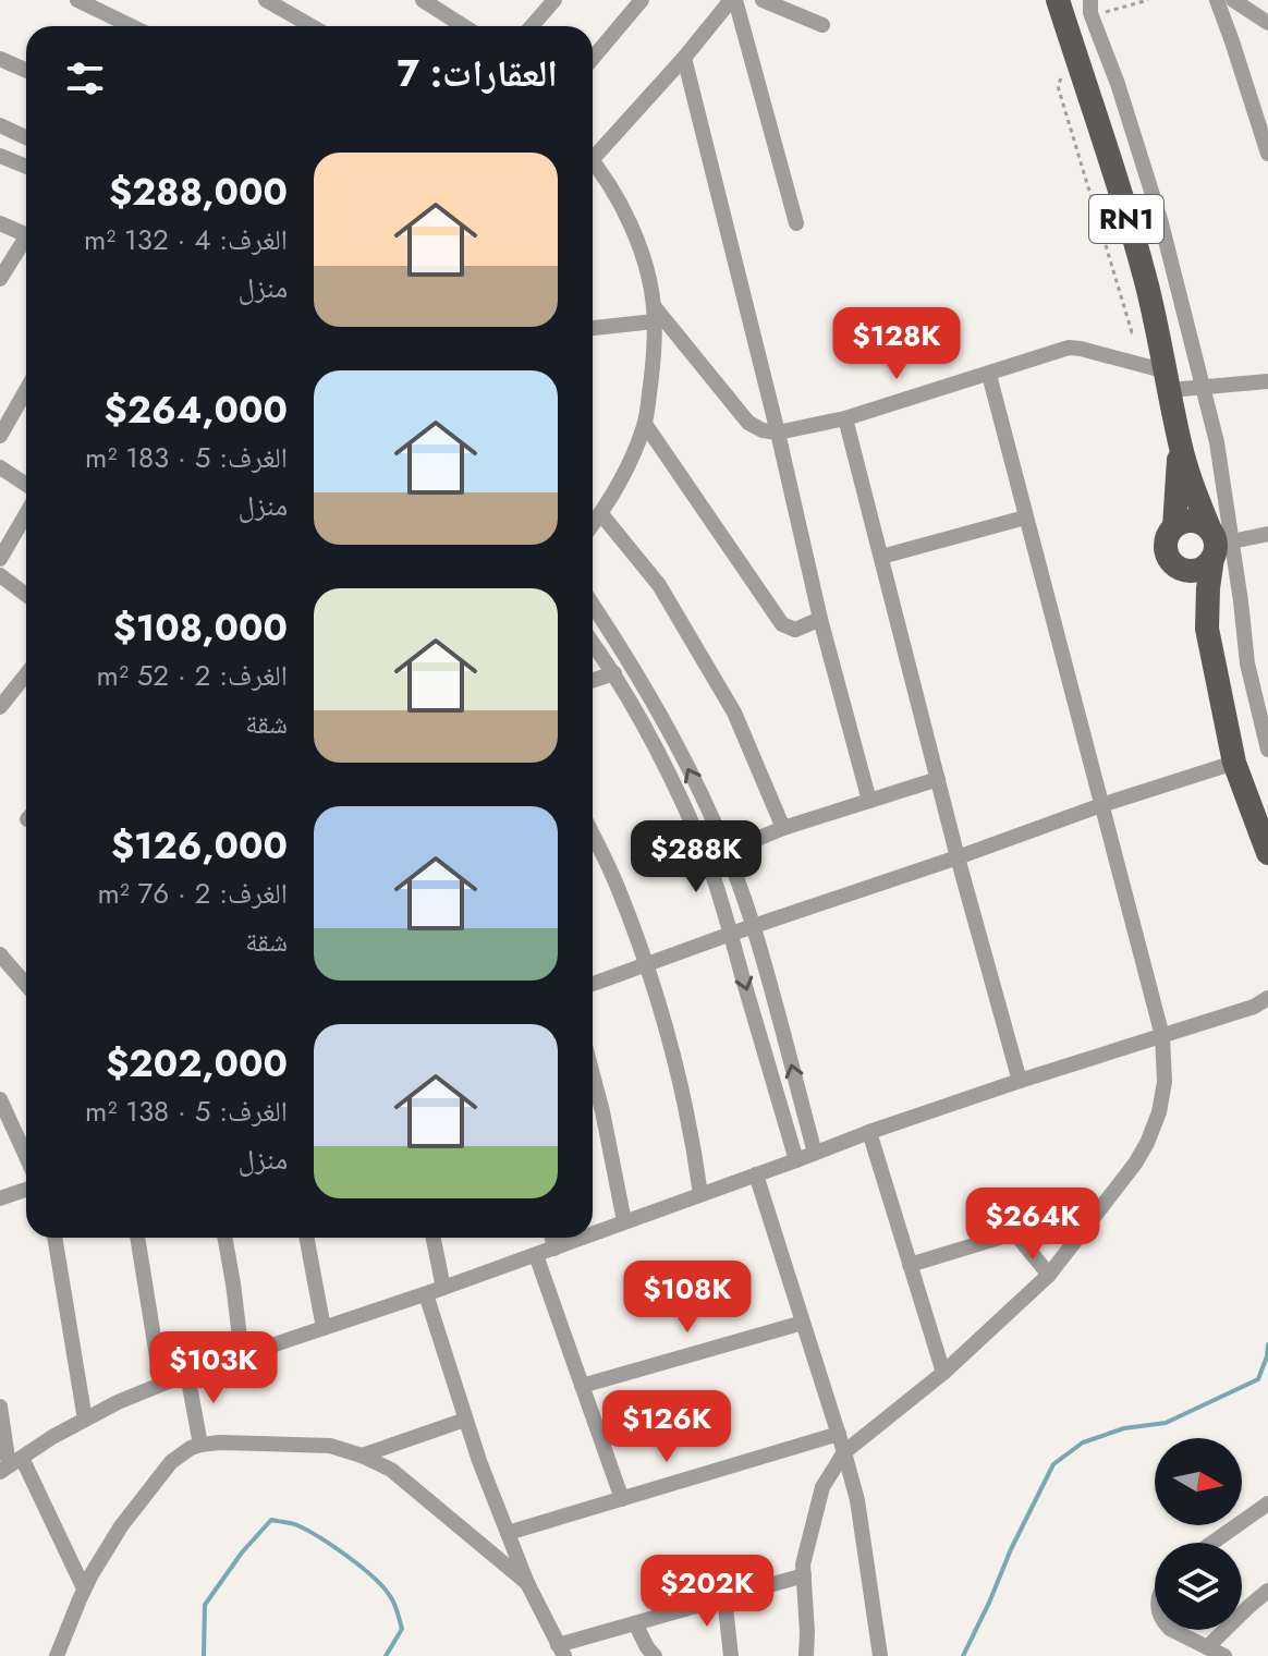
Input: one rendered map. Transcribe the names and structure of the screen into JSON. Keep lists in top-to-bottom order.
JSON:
{
  "streets": {
    "main road": ["RN1"]
  },
  "north": "right",
  "page": {
    "heading": "العقارات: 7",
    "list": [
      {
        "name": "$288,000",
        "note": "الغرف: 4 · 132 m² · منزل"
      },
      {
        "name": "$264,000",
        "note": "الغرف: 5 · 183 m² · منزل"
      },
      {
        "name": "$108,000",
        "note": "الغرف: 2 · 52 m² · شقة"
      },
      {
        "name": "$126,000",
        "note": "الغرف: 2 · 76 m² · شقة"
      },
      {
        "name": "$202,000",
        "note": "الغرف: 5 · 138 m² · منزل"
      }
    ],
    "price": [
      "$128K",
      "$288K",
      "$264K",
      "$108K",
      "$103K",
      "$126K",
      "$202K"
    ]
  }
}
